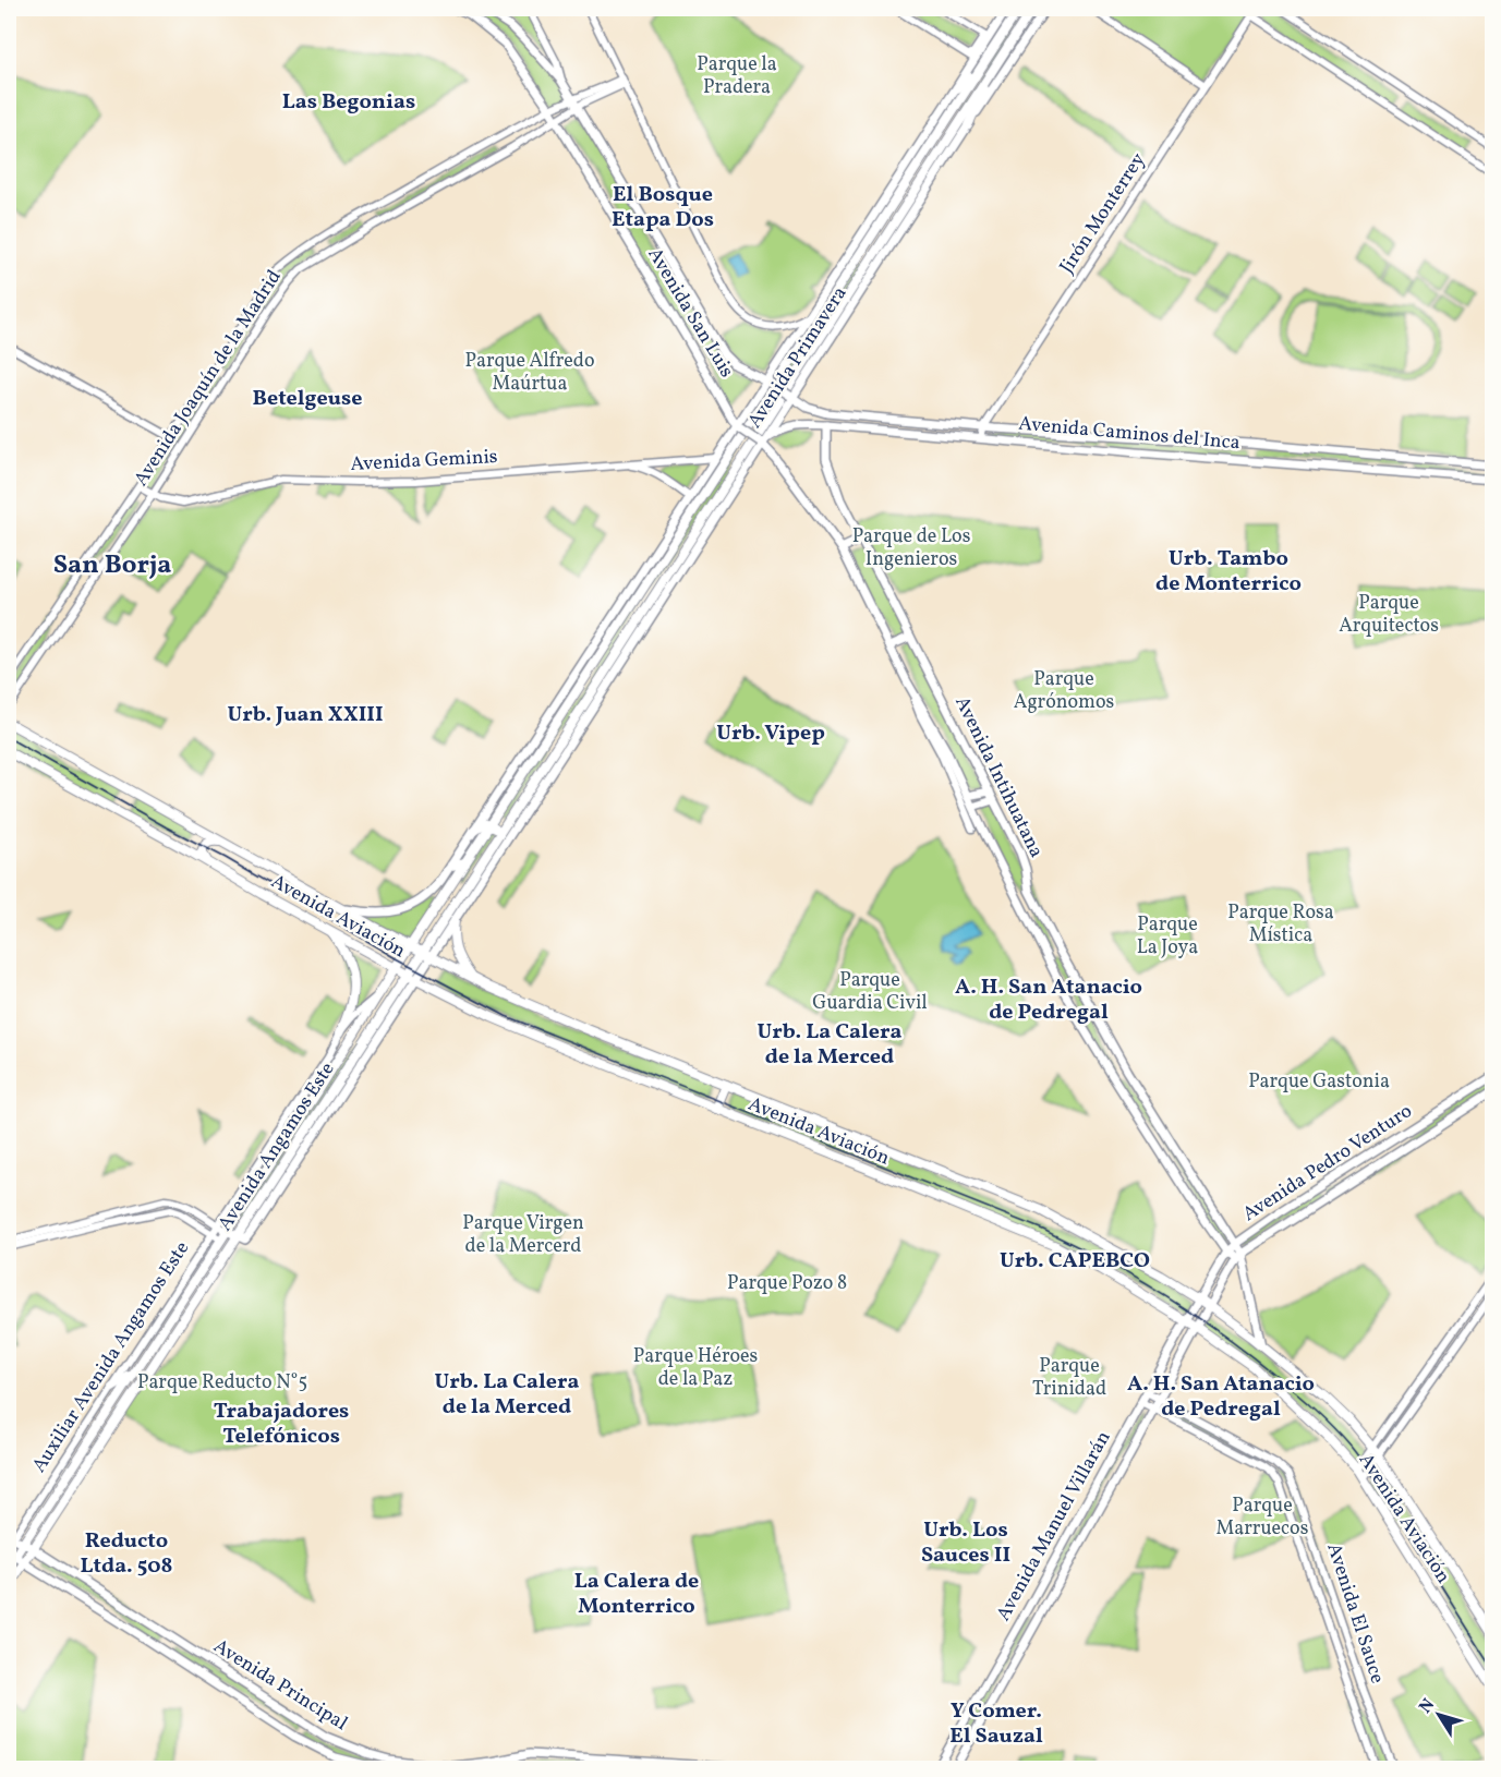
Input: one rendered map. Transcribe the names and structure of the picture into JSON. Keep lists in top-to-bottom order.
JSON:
{
  "streets": {
    "main road": [
      "Avenida San Luis",
      "Avenida Primavera",
      "Avenida Caminos del Inca",
      "Avenida Intihuatana",
      "Avenida Aviación",
      "Avenida Angamos Este",
      "Avenida Pedro Venturo",
      "Avenida Manuel Villarán",
      "Avenida Principal"
    ],
    "street": [
      "Jirón Monterrey",
      "Avenida Joaquín de la Madrid",
      "Avenida Geminis",
      "Auxiliar Avenida Angamos Este",
      "Avenida El Sauce"
    ]
  },
  "crossings": [
    ["Jirón Monterrey", "Avenida Caminos del Inca"],
    ["Avenida San Luis", "Avenida Primavera"],
    ["Avenida San Luis", "Avenida Joaquín de la Madrid"],
    ["Avenida San Luis", "Avenida Caminos del Inca"],
    ["Avenida San Luis", "Avenida Intihuatana"],
    ["Avenida Primavera", "Avenida Caminos del Inca"],
    ["Avenida Primavera", "Avenida Geminis"],
    ["Avenida Primavera", "Avenida Intihuatana"],
    ["Avenida Primavera", "Avenida Angamos Este"],
    ["Avenida Joaquín de la Madrid", "Avenida Geminis"],
    ["Avenida Caminos del Inca", "Avenida Intihuatana"],
    ["Avenida Intihuatana", "Avenida Aviación"],
    ["Avenida Intihuatana", "Avenida Pedro Venturo"],
    ["Avenida Aviación", "Avenida Angamos Este"],
    ["Avenida Aviación", "Avenida Pedro Venturo"],
    ["Avenida Aviación", "Avenida Manuel Villarán"],
    ["Avenida Angamos Este", "Auxiliar Avenida Angamos Este"],
    ["Avenida Angamos Este", "Avenida Principal"],
    ["Avenida Pedro Venturo", "Avenida Manuel Villarán"],
    ["Auxiliar Avenida Angamos Este", "Avenida Principal"],
    ["Avenida Manuel Villarán", "Avenida El Sauce"]
  ],
  "districts": [
    "Las Begonias",
    "El Bosque Etapa Dos",
    "Betelgeuse",
    "Urb. Tambo de Monterrico",
    "San Borja",
    "Urb. Juan XXIII",
    "Urb. Vipep",
    "A. H. San Atanacio de Pedregal",
    "Urb. La Calera de la Merced",
    "Urb. CAPEBCO",
    "Urb. La Calera de la Merced",
    "A. H. San Atanacio de Pedregal",
    "Trabajadores Telefónicos",
    "Urb. Los Sauces II",
    "Reducto Ltda. 508",
    "La Calera de Monterrico",
    "Y Comer. El Sauzal"
  ],
  "parks": [
    "Parque la Pradera",
    "Parque Alfredo Maúrtua",
    "Parque de Los Ingenieros",
    "Parque Arquitectos",
    "Parque Agrónomos",
    "Parque Rosa Mística",
    "Parque La Joya",
    "Parque Guardia Civil",
    "Parque Gastonia",
    "Parque Virgen de la Mercerd",
    "Parque Pozo 8",
    "Parque Héroes de la Paz",
    "Parque Trinidad",
    "Parque Reducto N°5",
    "Parque Marruecos"
  ],
  "north": "top left"
}
